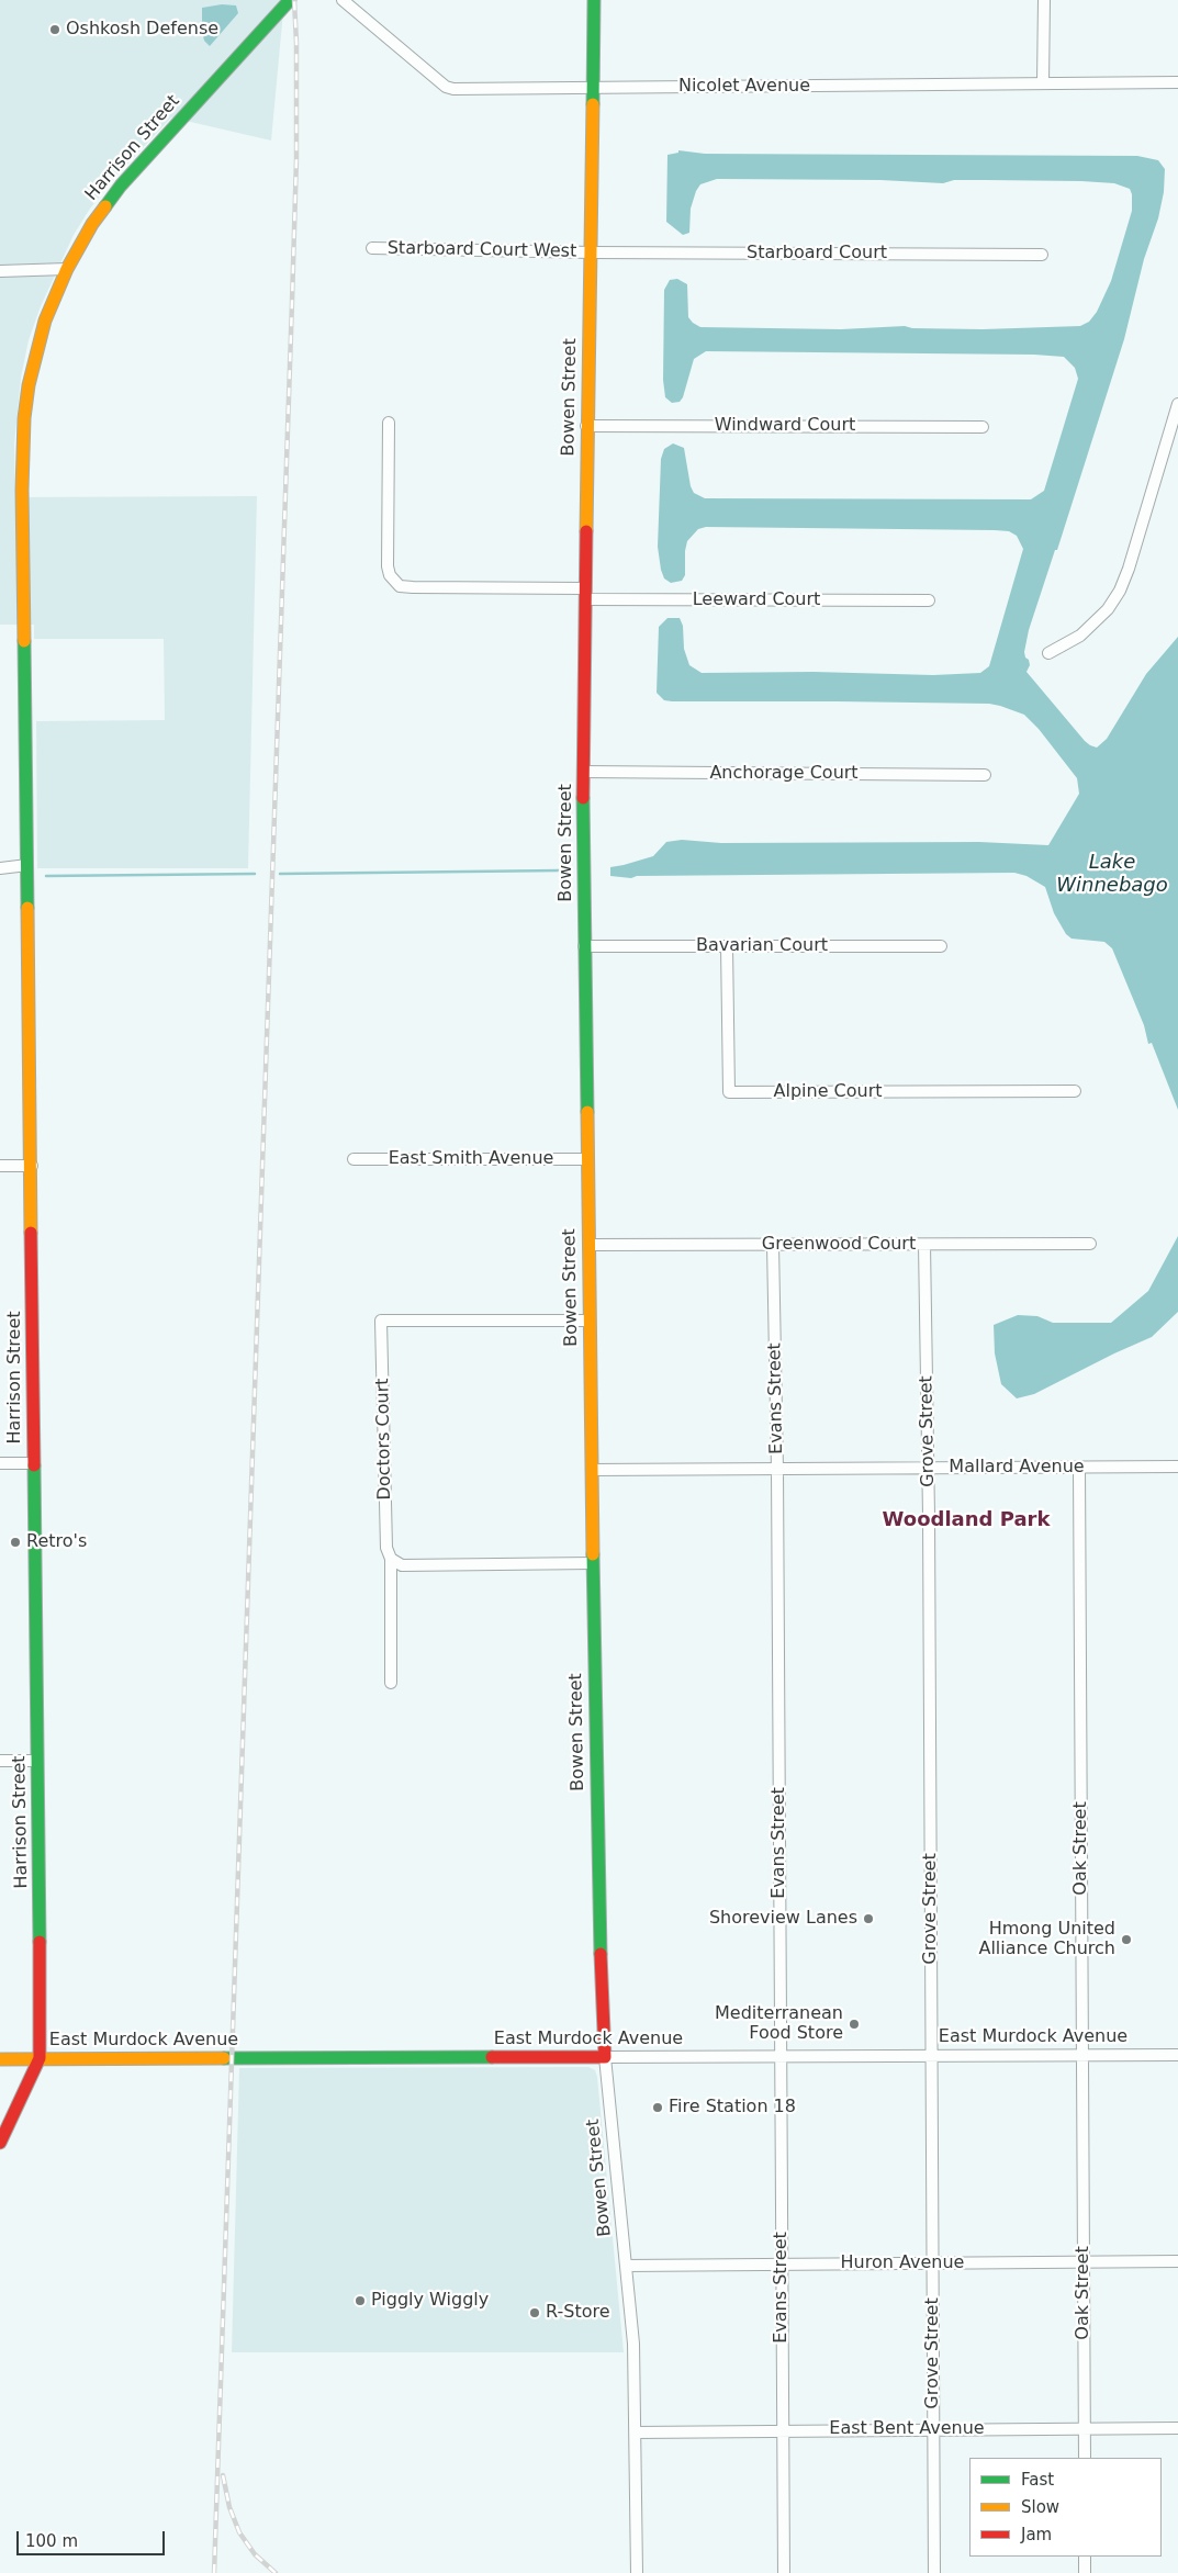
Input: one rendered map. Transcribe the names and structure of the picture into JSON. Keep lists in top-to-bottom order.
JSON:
{
  "streets": {
    "main road": ["Harrison Street", "Bowen Street", "East Murdock Avenue"],
    "street": [
      "Nicolet Avenue",
      "Starboard Court West",
      "Starboard Court",
      "Windward Court",
      "Leeward Court",
      "Anchorage Court",
      "Bavarian Court",
      "Alpine Court",
      "East Smith Avenue",
      "Greenwood Court",
      "Evans Street",
      "Grove Street",
      "Doctors Court",
      "Mallard Avenue",
      "Oak Street",
      "Huron Avenue",
      "East Bent Avenue"
    ]
  },
  "crossings": [
    ["Nicolet Avenue", "Bowen Street"],
    ["Harrison Street", "East Murdock Avenue"],
    ["Starboard Court West", "Starboard Court"],
    ["Starboard Court West", "Bowen Street"],
    ["Starboard Court", "Bowen Street"],
    ["Bowen Street", "Windward Court"],
    ["Bowen Street", "Leeward Court"],
    ["Bowen Street", "Anchorage Court"],
    ["Bowen Street", "Bavarian Court"],
    ["Bowen Street", "East Smith Avenue"],
    ["Bowen Street", "Greenwood Court"],
    ["Bowen Street", "Doctors Court"],
    ["Bowen Street", "Mallard Avenue"],
    ["Bowen Street", "East Murdock Avenue"],
    ["Bowen Street", "Huron Avenue"],
    ["Bowen Street", "East Bent Avenue"],
    ["Bavarian Court", "Alpine Court"],
    ["Greenwood Court", "Evans Street"],
    ["Greenwood Court", "Grove Street"],
    ["Evans Street", "Mallard Avenue"],
    ["Evans Street", "East Murdock Avenue"],
    ["Evans Street", "Huron Avenue"],
    ["Evans Street", "East Bent Avenue"],
    ["Grove Street", "Mallard Avenue"],
    ["Grove Street", "East Murdock Avenue"],
    ["Grove Street", "Huron Avenue"],
    ["Grove Street", "East Bent Avenue"],
    ["Mallard Avenue", "Oak Street"],
    ["Oak Street", "East Murdock Avenue"],
    ["Oak Street", "Huron Avenue"],
    ["Oak Street", "East Bent Avenue"]
  ],
  "districts": ["Woodland Park"],
  "water": ["Lake Winnebago"],
  "places": [
    "Oshkosh Defense",
    "Retro's",
    "Shoreview Lanes",
    "Hmong United Alliance Church",
    "Mediterranean Food Store",
    "Fire Station 18",
    "Piggly Wiggly",
    "R-Store"
  ],
  "legend": ["Fast", "Slow", "Jam"],
  "scale_bar": "100 m"
}
